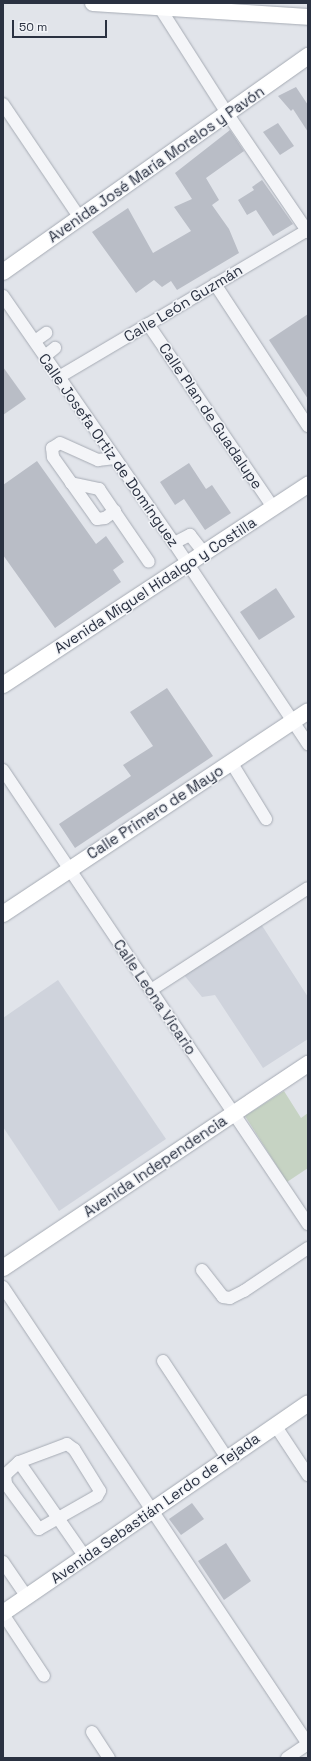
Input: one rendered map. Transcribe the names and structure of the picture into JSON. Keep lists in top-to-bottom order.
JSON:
{
  "streets": {
    "main road": [
      "Avenida José María Morelos y Pavón",
      "Avenida Miguel Hidalgo y Costilla",
      "Calle Primero de Mayo",
      "Avenida Independencia",
      "Avenida Sebastián Lerdo de Tejada"
    ],
    "street": [
      "Calle León Guzmán",
      "Calle Plan de Guadalupe",
      "Calle Josefa Ortiz de Domínguez",
      "Calle Leona Vicario"
    ]
  },
  "crossings": [
    ["Calle León Guzmán", "Calle Plan de Guadalupe"],
    ["Calle León Guzmán", "Calle Josefa Ortiz de Domínguez"],
    ["Calle Plan de Guadalupe", "Avenida Miguel Hidalgo y Costilla"],
    ["Calle Josefa Ortiz de Domínguez", "Avenida Miguel Hidalgo y Costilla"],
    ["Calle Josefa Ortiz de Domínguez", "Calle Primero de Mayo"],
    ["Calle Primero de Mayo", "Calle Leona Vicario"],
    ["Calle Leona Vicario", "Avenida Independencia"]
  ],
  "scale_bar": "50 m"
}
